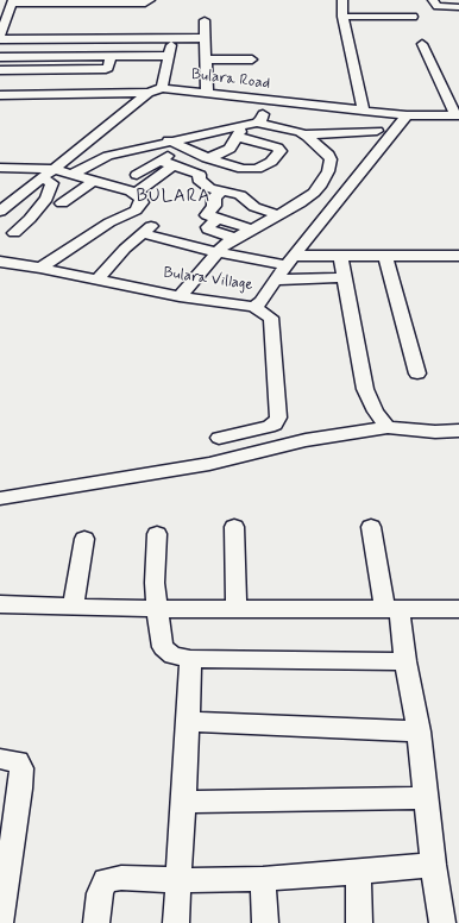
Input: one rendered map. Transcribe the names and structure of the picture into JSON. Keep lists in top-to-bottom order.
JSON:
{
  "streets": {
    "street": ["Bulara Road", "Bulara Village"]
  },
  "crossings": [
    ["Bulara Road", "Bulara Village"]
  ],
  "districts": ["BULARA"]
}
